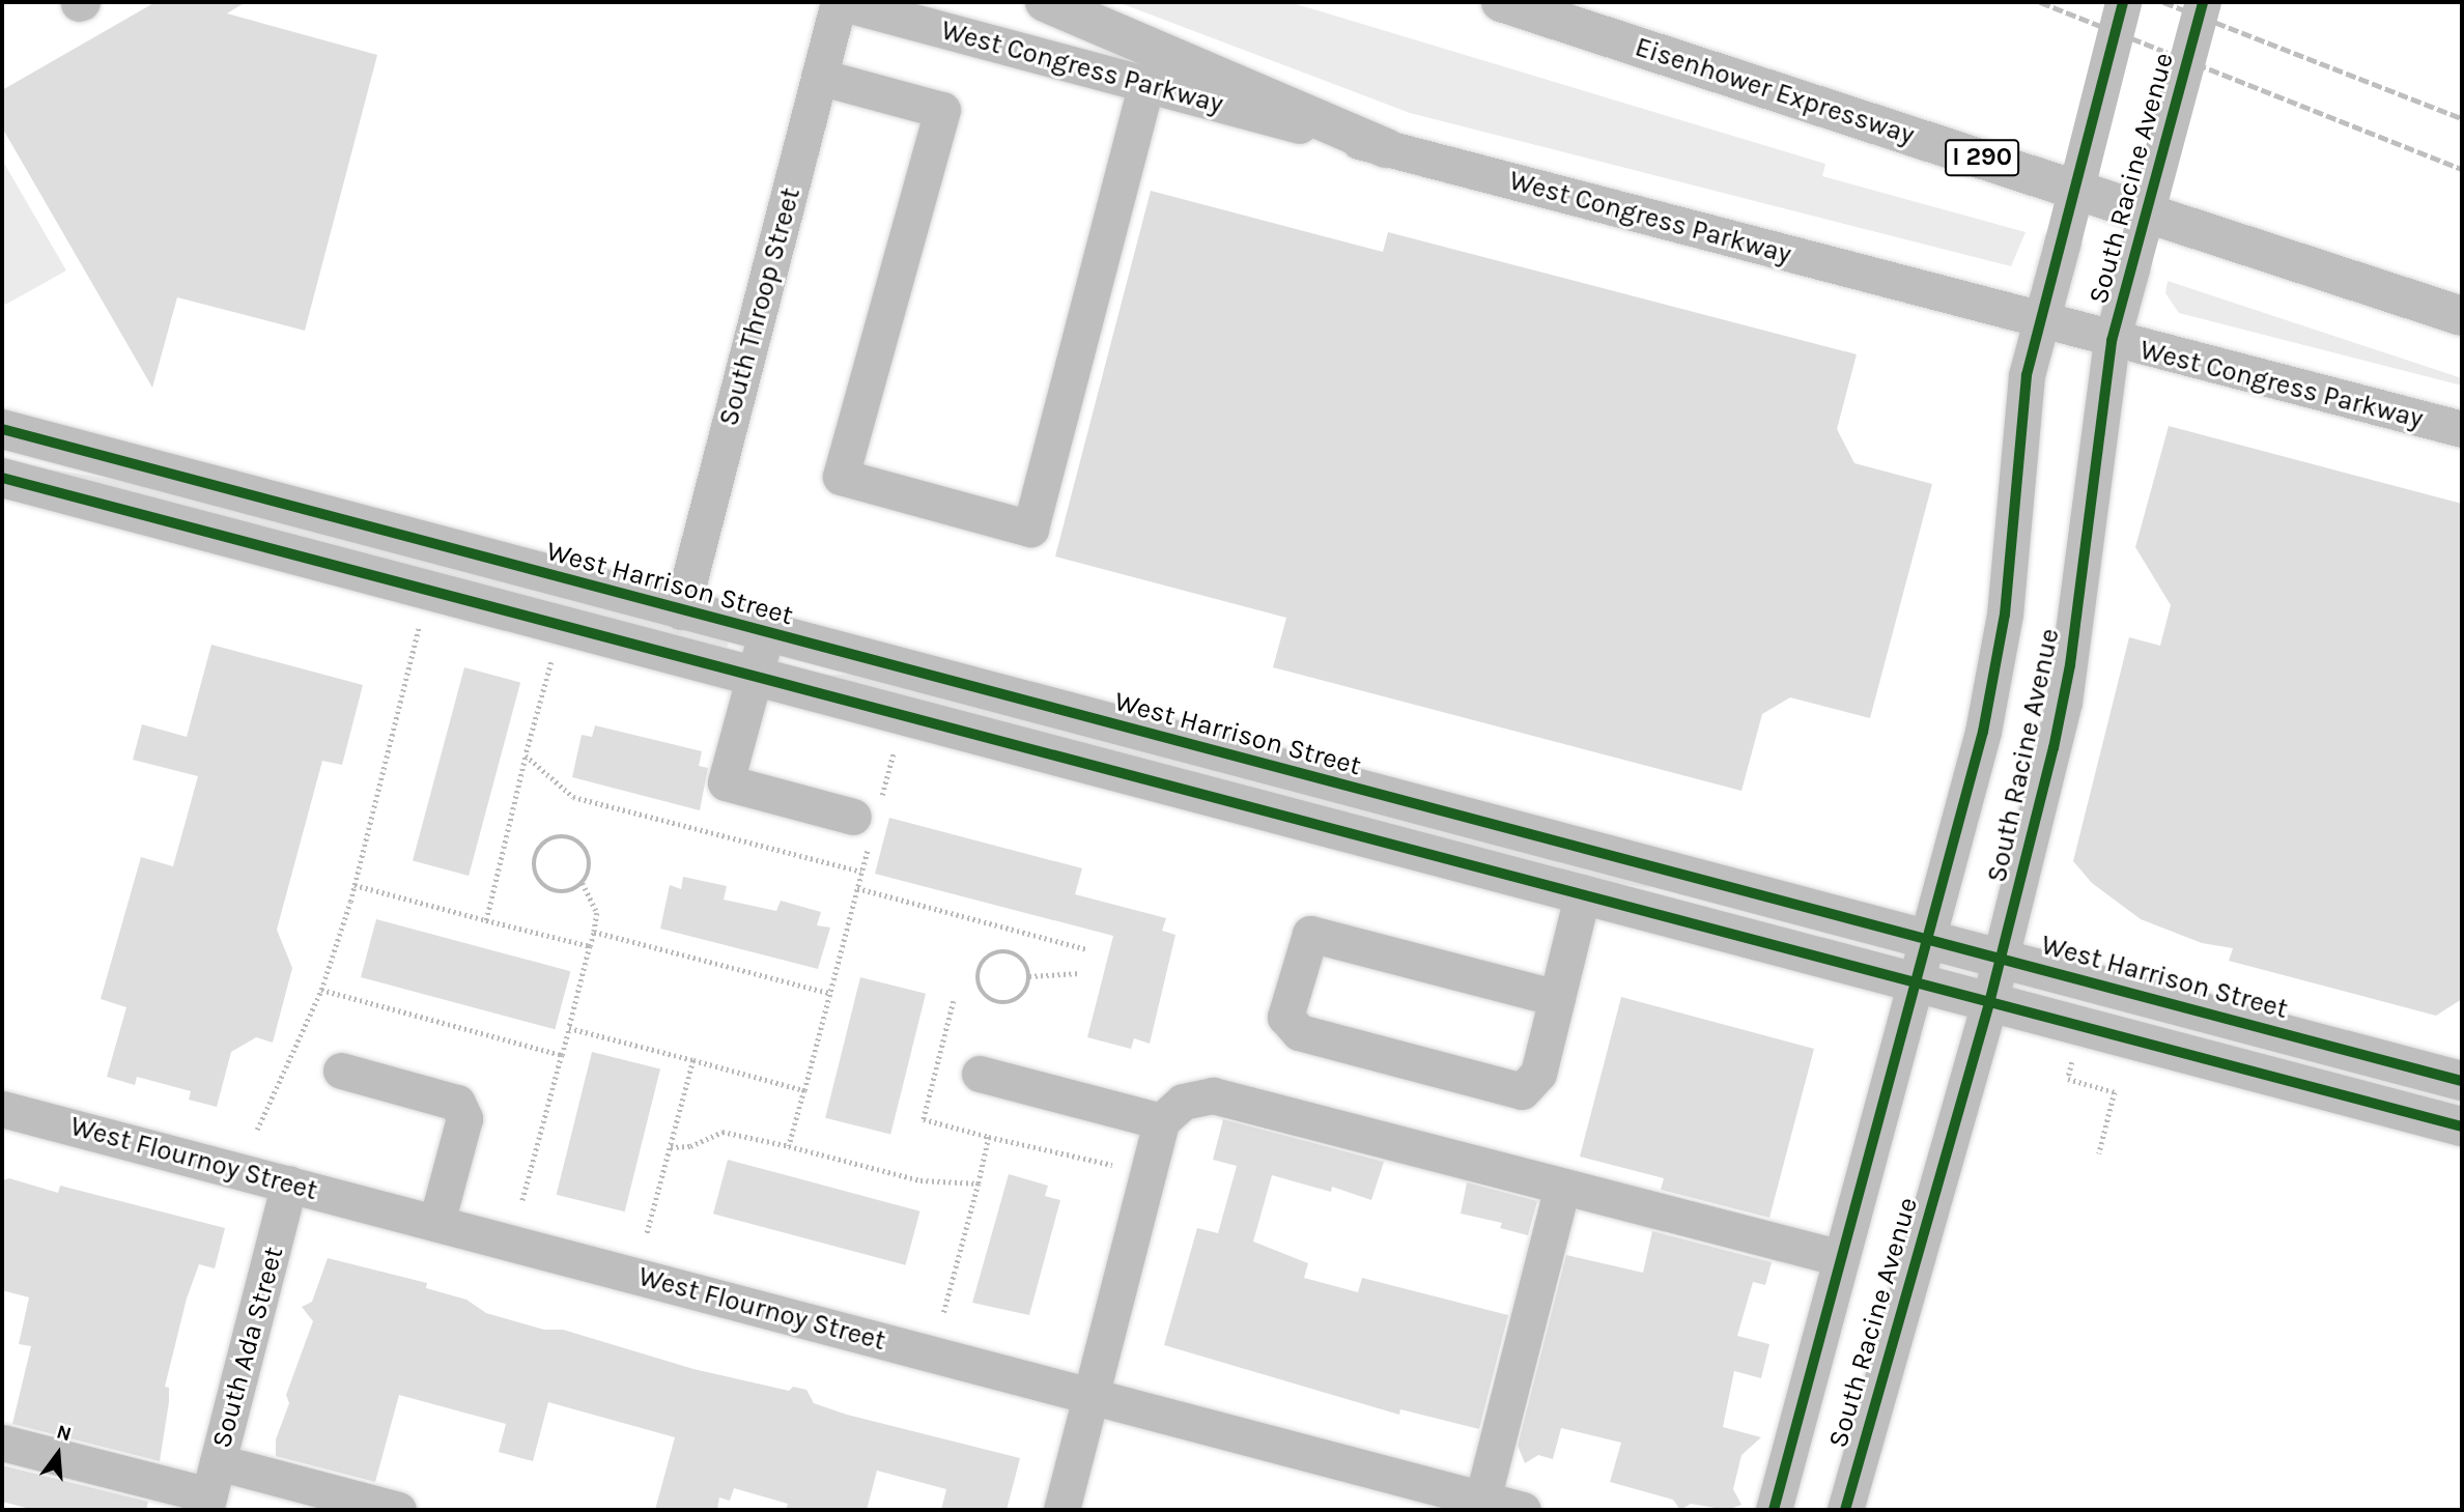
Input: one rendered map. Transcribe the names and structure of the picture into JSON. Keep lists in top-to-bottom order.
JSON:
{
  "streets": {
    "main road": ["Eisenhower Expressway", "I 290", "West Harrison Street"],
    "street": [
      "West Congress Parkway",
      "South Racine Avenue",
      "South Throop Street",
      "West Flournoy Street",
      "South Ada Street"
    ]
  },
  "crossings": [
    ["West Congress Parkway", "South Racine Avenue"],
    ["West Congress Parkway", "South Throop Street"],
    ["South Racine Avenue", "West Harrison Street"],
    ["South Throop Street", "West Harrison Street"],
    ["West Flournoy Street", "South Ada Street"]
  ],
  "north": "top"
}
